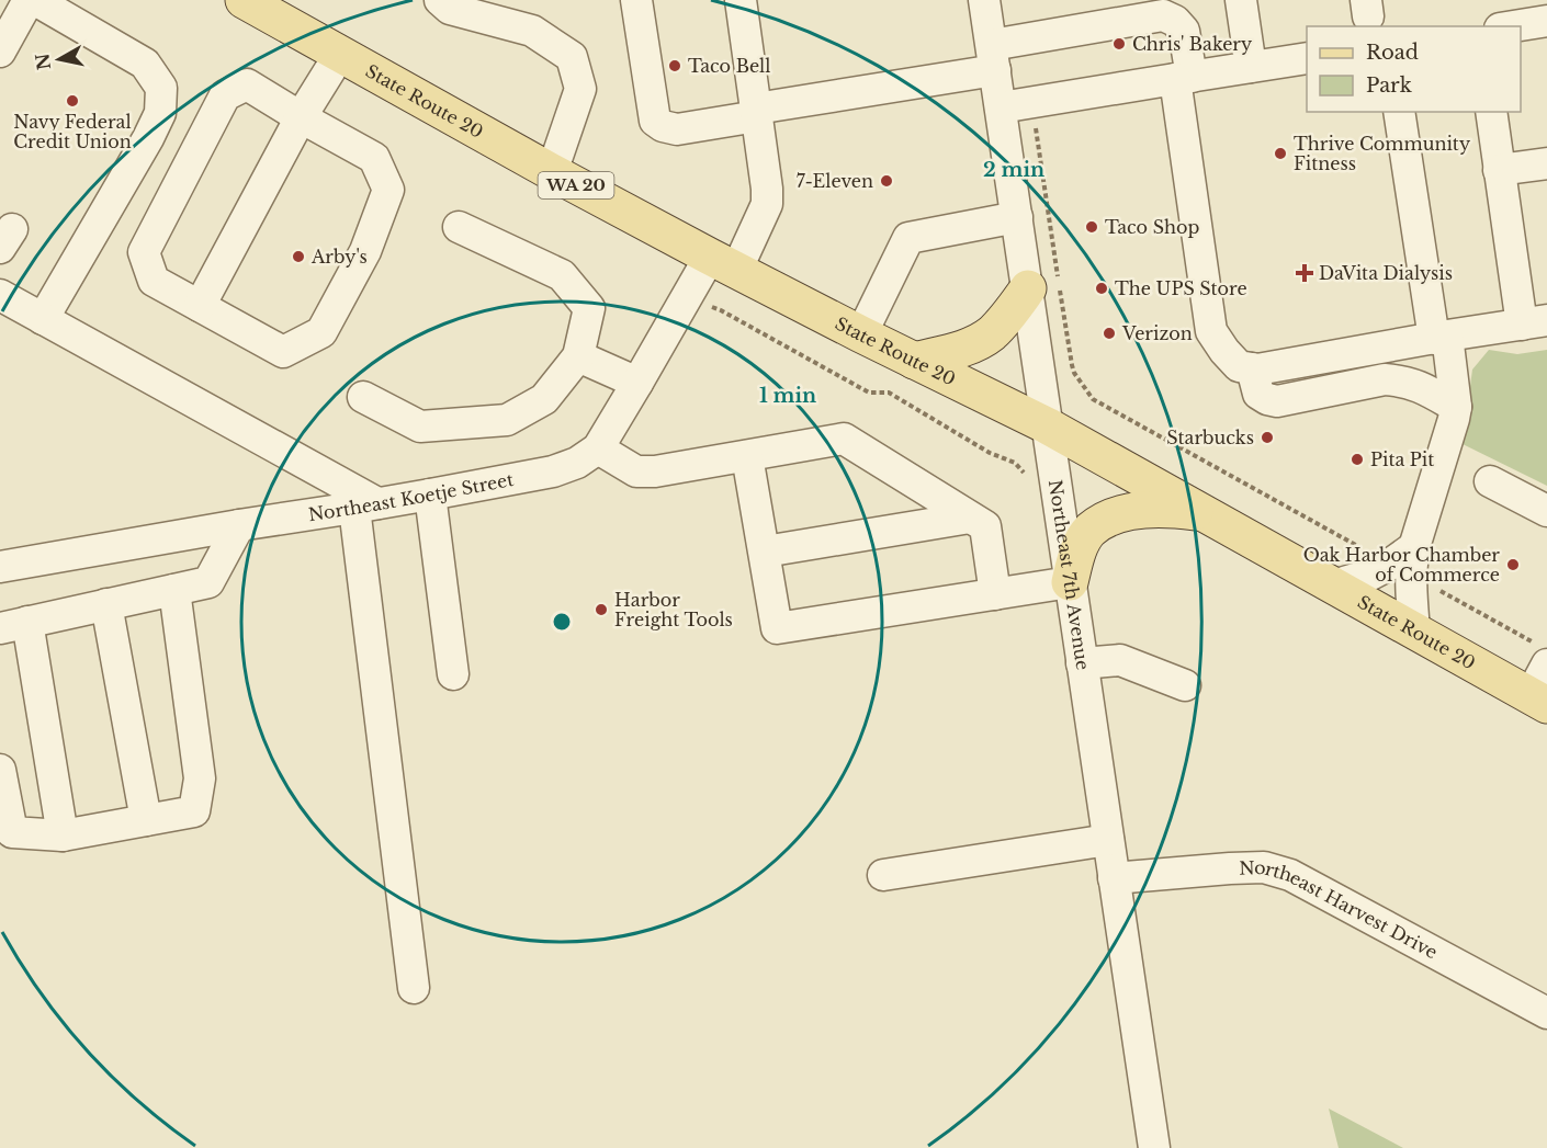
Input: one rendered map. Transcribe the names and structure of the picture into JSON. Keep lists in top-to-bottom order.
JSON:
{
  "streets": {
    "main road": ["State Route 20", "WA 20"],
    "street": ["Northeast Koetje Street", "Northeast 7th Avenue", "Northeast Harvest Drive"]
  },
  "crossings": [
    ["State Route 20", "Northeast Koetje Street"],
    ["State Route 20", "Northeast 7th Avenue"],
    ["Northeast 7th Avenue", "Northeast Harvest Drive"]
  ],
  "places": {
    "other": [
      "Chris' Bakery",
      "Taco Bell",
      "Navy Federal Credit Union",
      "Thrive Community Fitness",
      "7-Eleven",
      "Taco Shop",
      "Arby's",
      "The UPS Store",
      "Verizon",
      "Starbucks",
      "Pita Pit",
      "Oak Harbor Chamber of Commerce",
      "Harbor Freight Tools"
    ],
    "health": ["DaVita Dialysis"]
  },
  "legend": ["Road", "Park"],
  "north": "left",
  "rings": ["2 min", "1 min"]
}
